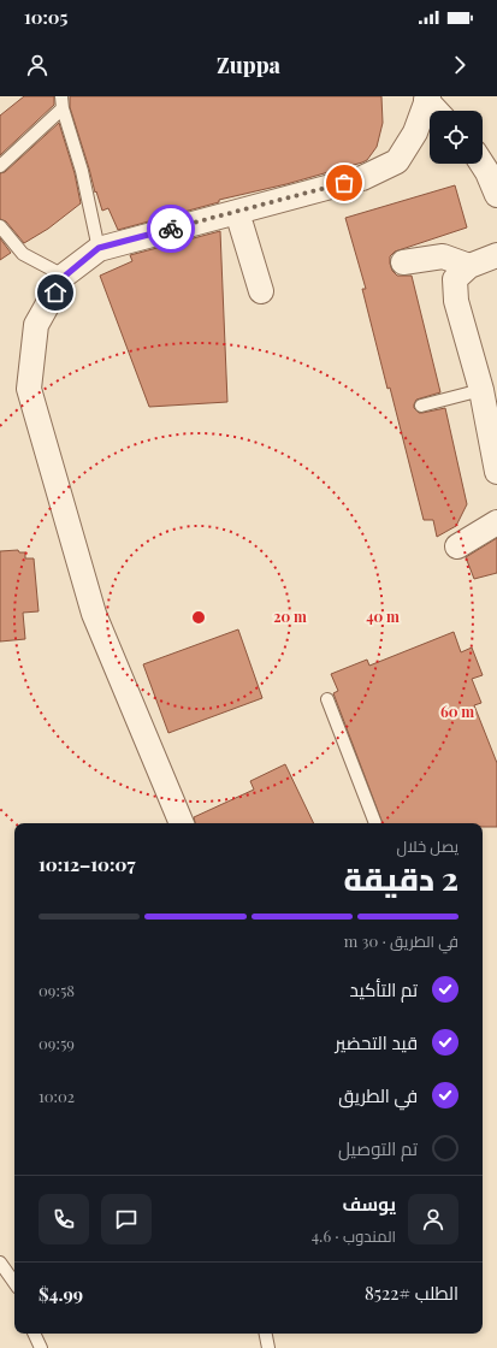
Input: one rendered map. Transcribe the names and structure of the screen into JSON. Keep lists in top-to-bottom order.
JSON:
{
  "page": {
    "status": "10:05",
    "header": "Zuppa",
    "heading": ["2 دقيقة", "يصل خلال", "10:07–10:12"],
    "panel": [
      "يوسف",
      "المندوب · 4.6",
      "الطلب #8522",
      "$4.99"
    ],
    "bar": "في الطريق · 30 m",
    "list": [
      ["تم التأكيد", "09:58"],
      ["قيد التحضير", "09:59"],
      ["في الطريق", "10:02"],
      "تم التوصيل"
    ]
  },
  "rings": ["20 m", "40 m", "60 m"]
}
